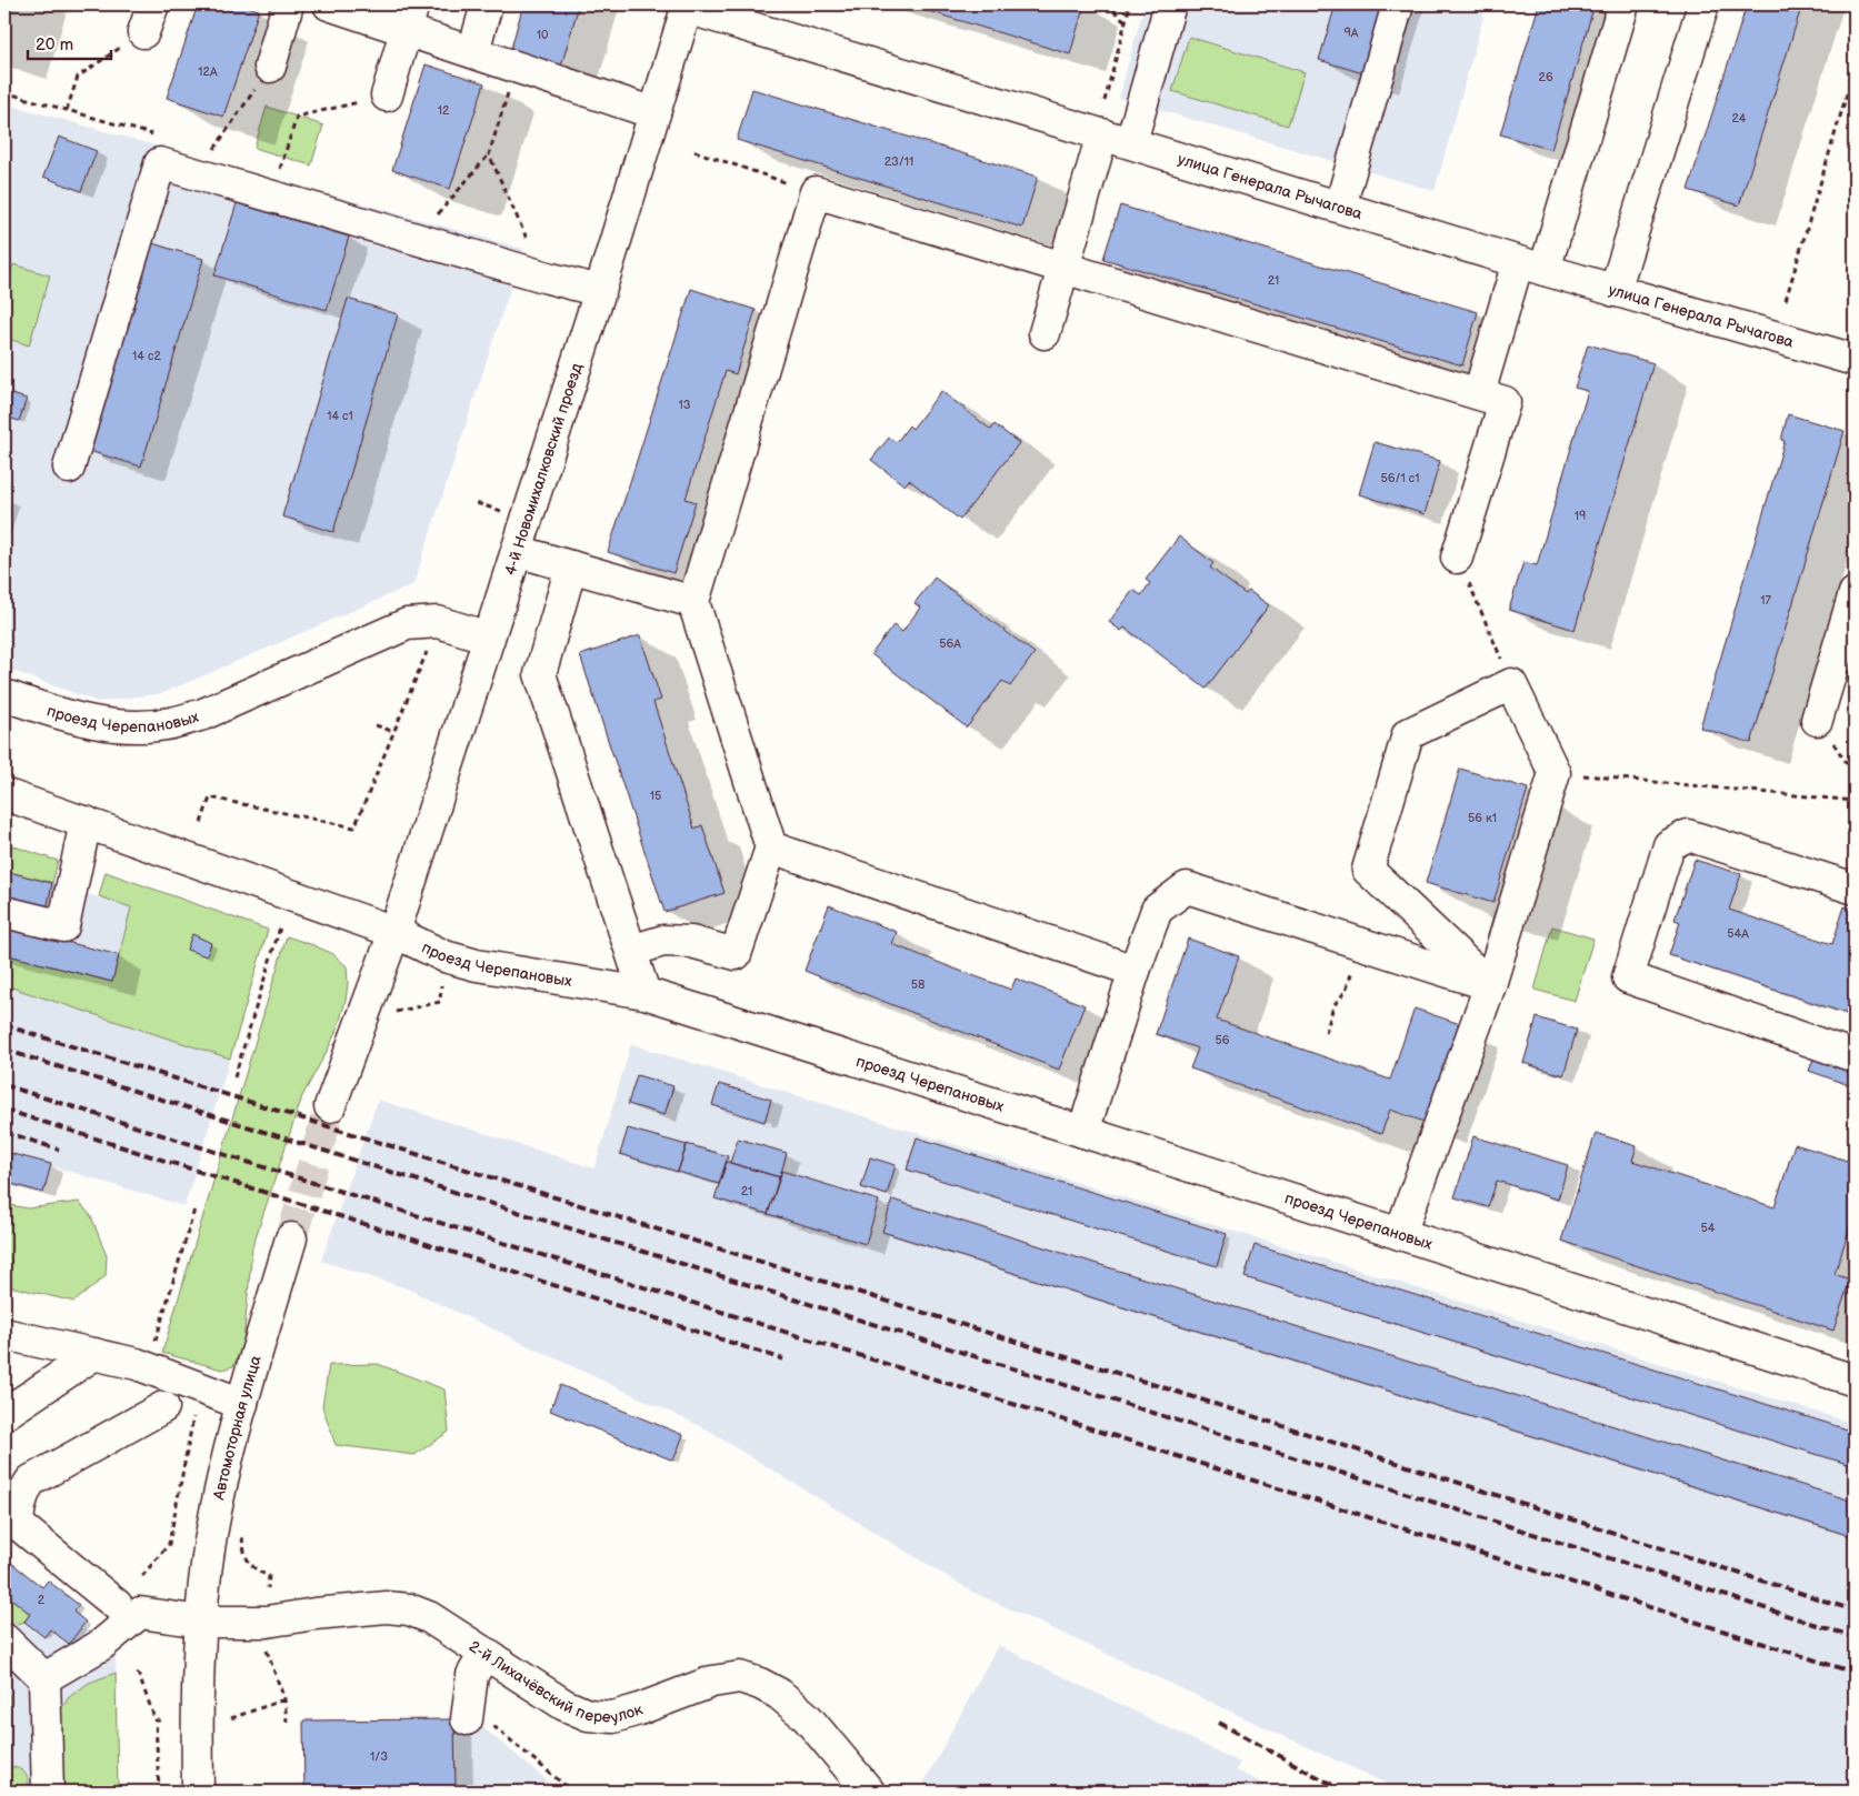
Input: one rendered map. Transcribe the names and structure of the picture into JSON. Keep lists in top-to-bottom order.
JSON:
{
  "streets": {
    "street": [
      "улица Генерала Рычагова",
      "4-й Новомихалковский проезд",
      "проезд Черепановых",
      "Автомоторная улица",
      "2-й Лихачёвский переулок"
    ]
  },
  "crossings": [
    ["улица Генерала Рычагова", "4-й Новомихалковский проезд"],
    ["4-й Новомихалковский проезд", "проезд Черепановых"],
    ["Автомоторная улица", "2-й Лихачёвский переулок"]
  ],
  "house_numbers": [
    "9А",
    "10",
    "12А",
    "26",
    "12",
    "24",
    "23/11",
    "21",
    "14 с2",
    "13",
    "14 с1",
    "56/1 с1",
    "19",
    "17",
    "56А",
    "15",
    "56 к1",
    "54А",
    "58",
    "56",
    "21",
    "54",
    "2",
    "1/3"
  ],
  "scale_bar": "20 m"
}
